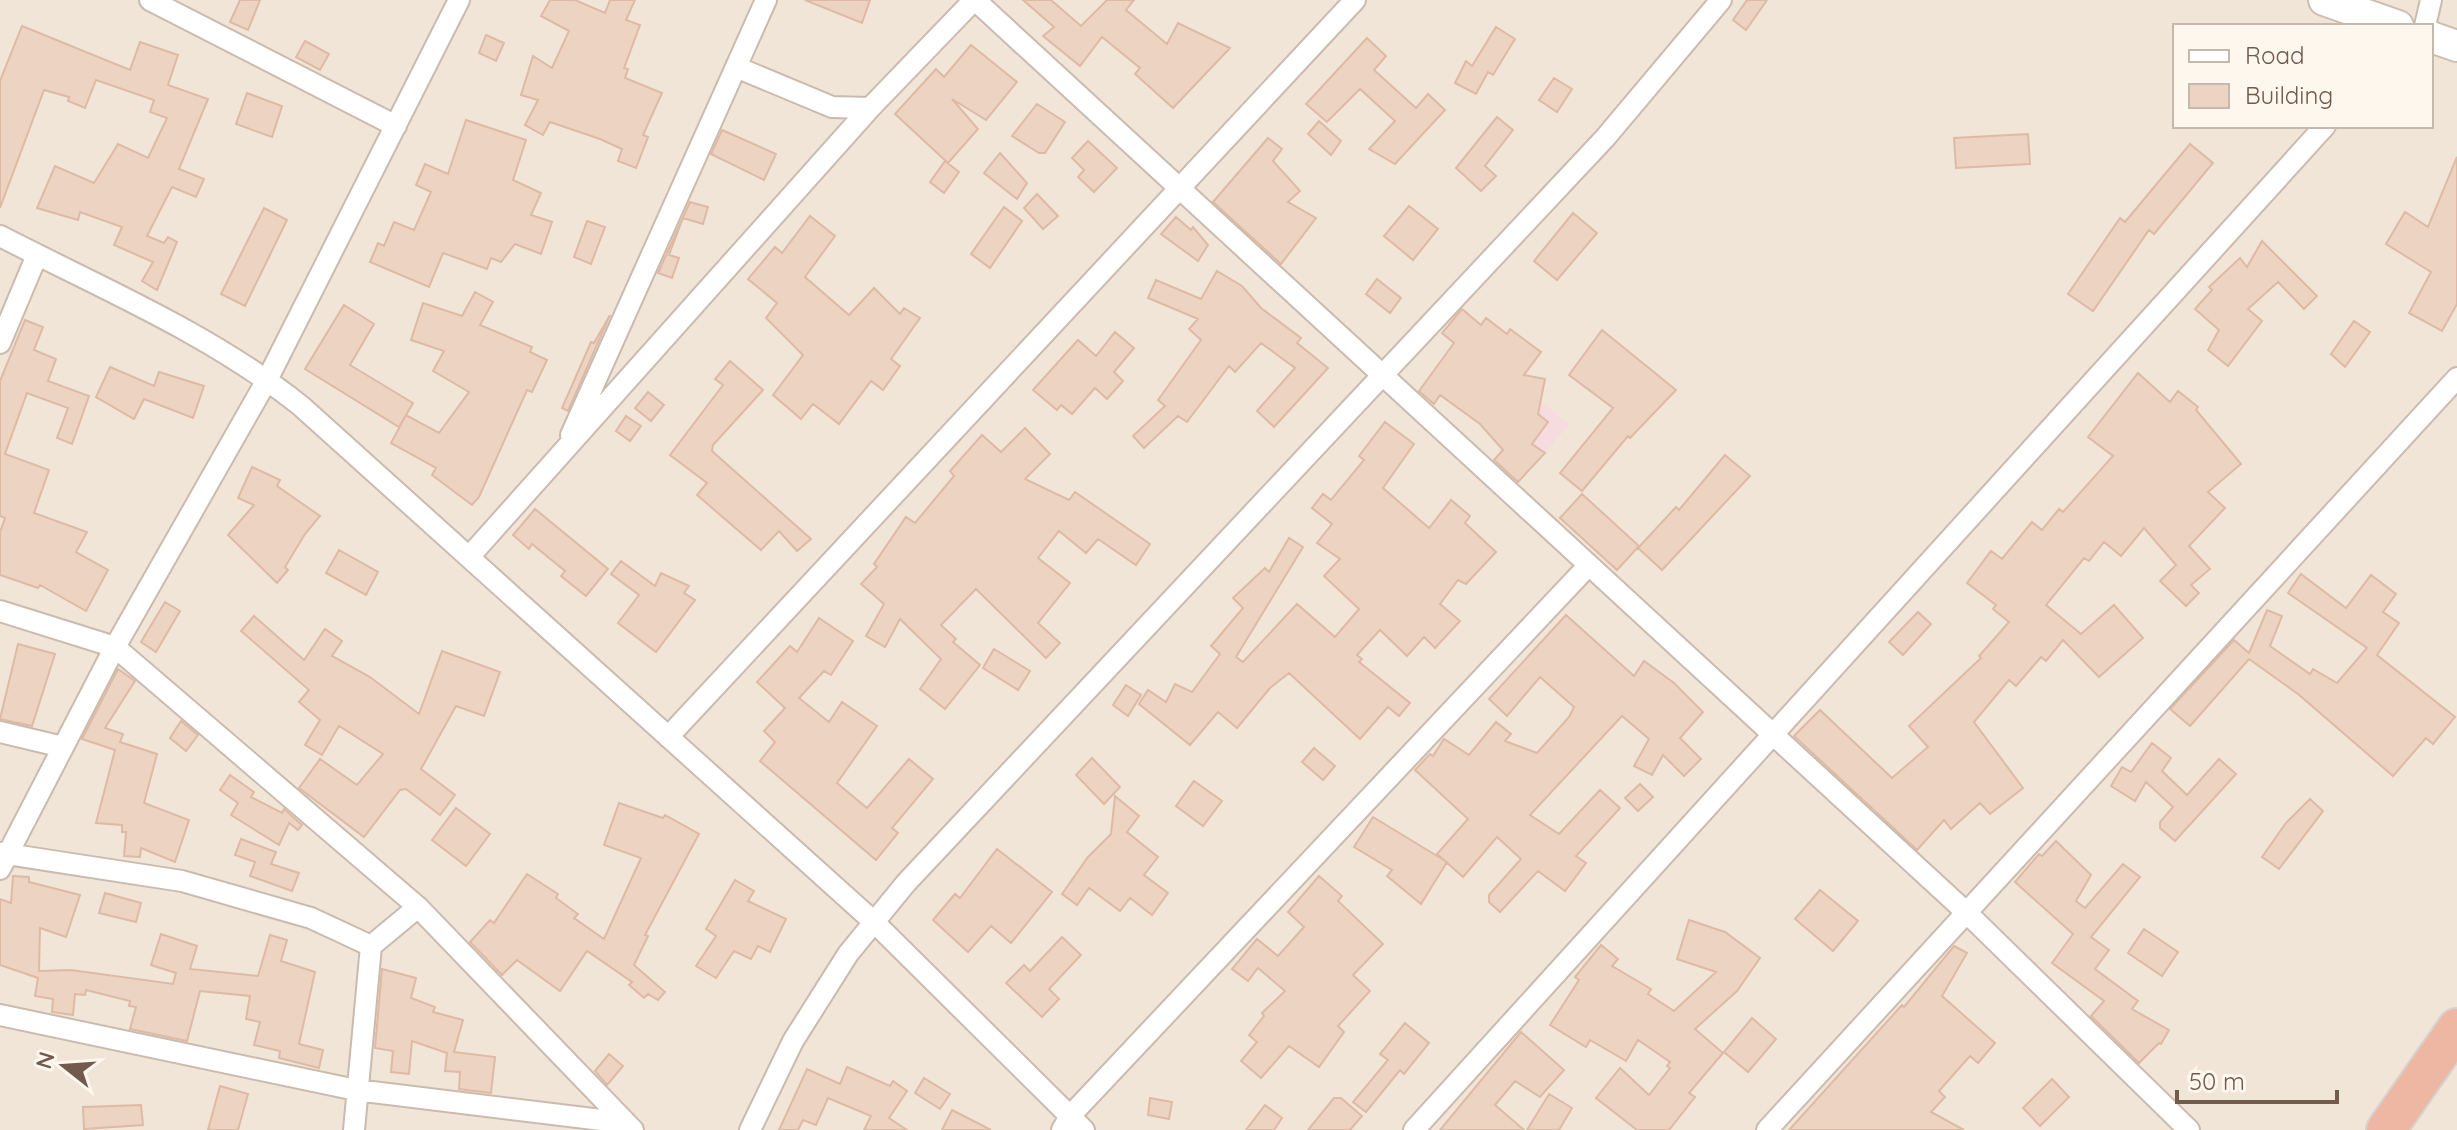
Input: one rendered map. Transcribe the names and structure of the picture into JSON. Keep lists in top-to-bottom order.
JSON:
{
  "legend": ["Road", "Building"],
  "scale_bar": "50 m",
  "north": "left"
}
